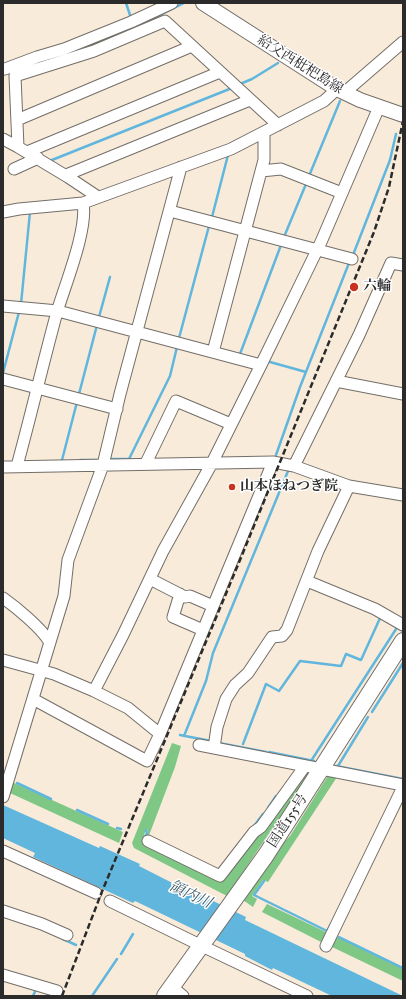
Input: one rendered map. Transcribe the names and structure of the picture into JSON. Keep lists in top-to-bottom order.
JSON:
{
  "streets": {
    "highway": ["国道155号"],
    "main road": ["給父西枇杷島線"]
  },
  "water": ["領内川"],
  "places": ["六輪", "山本ほねつぎ院"]
}
